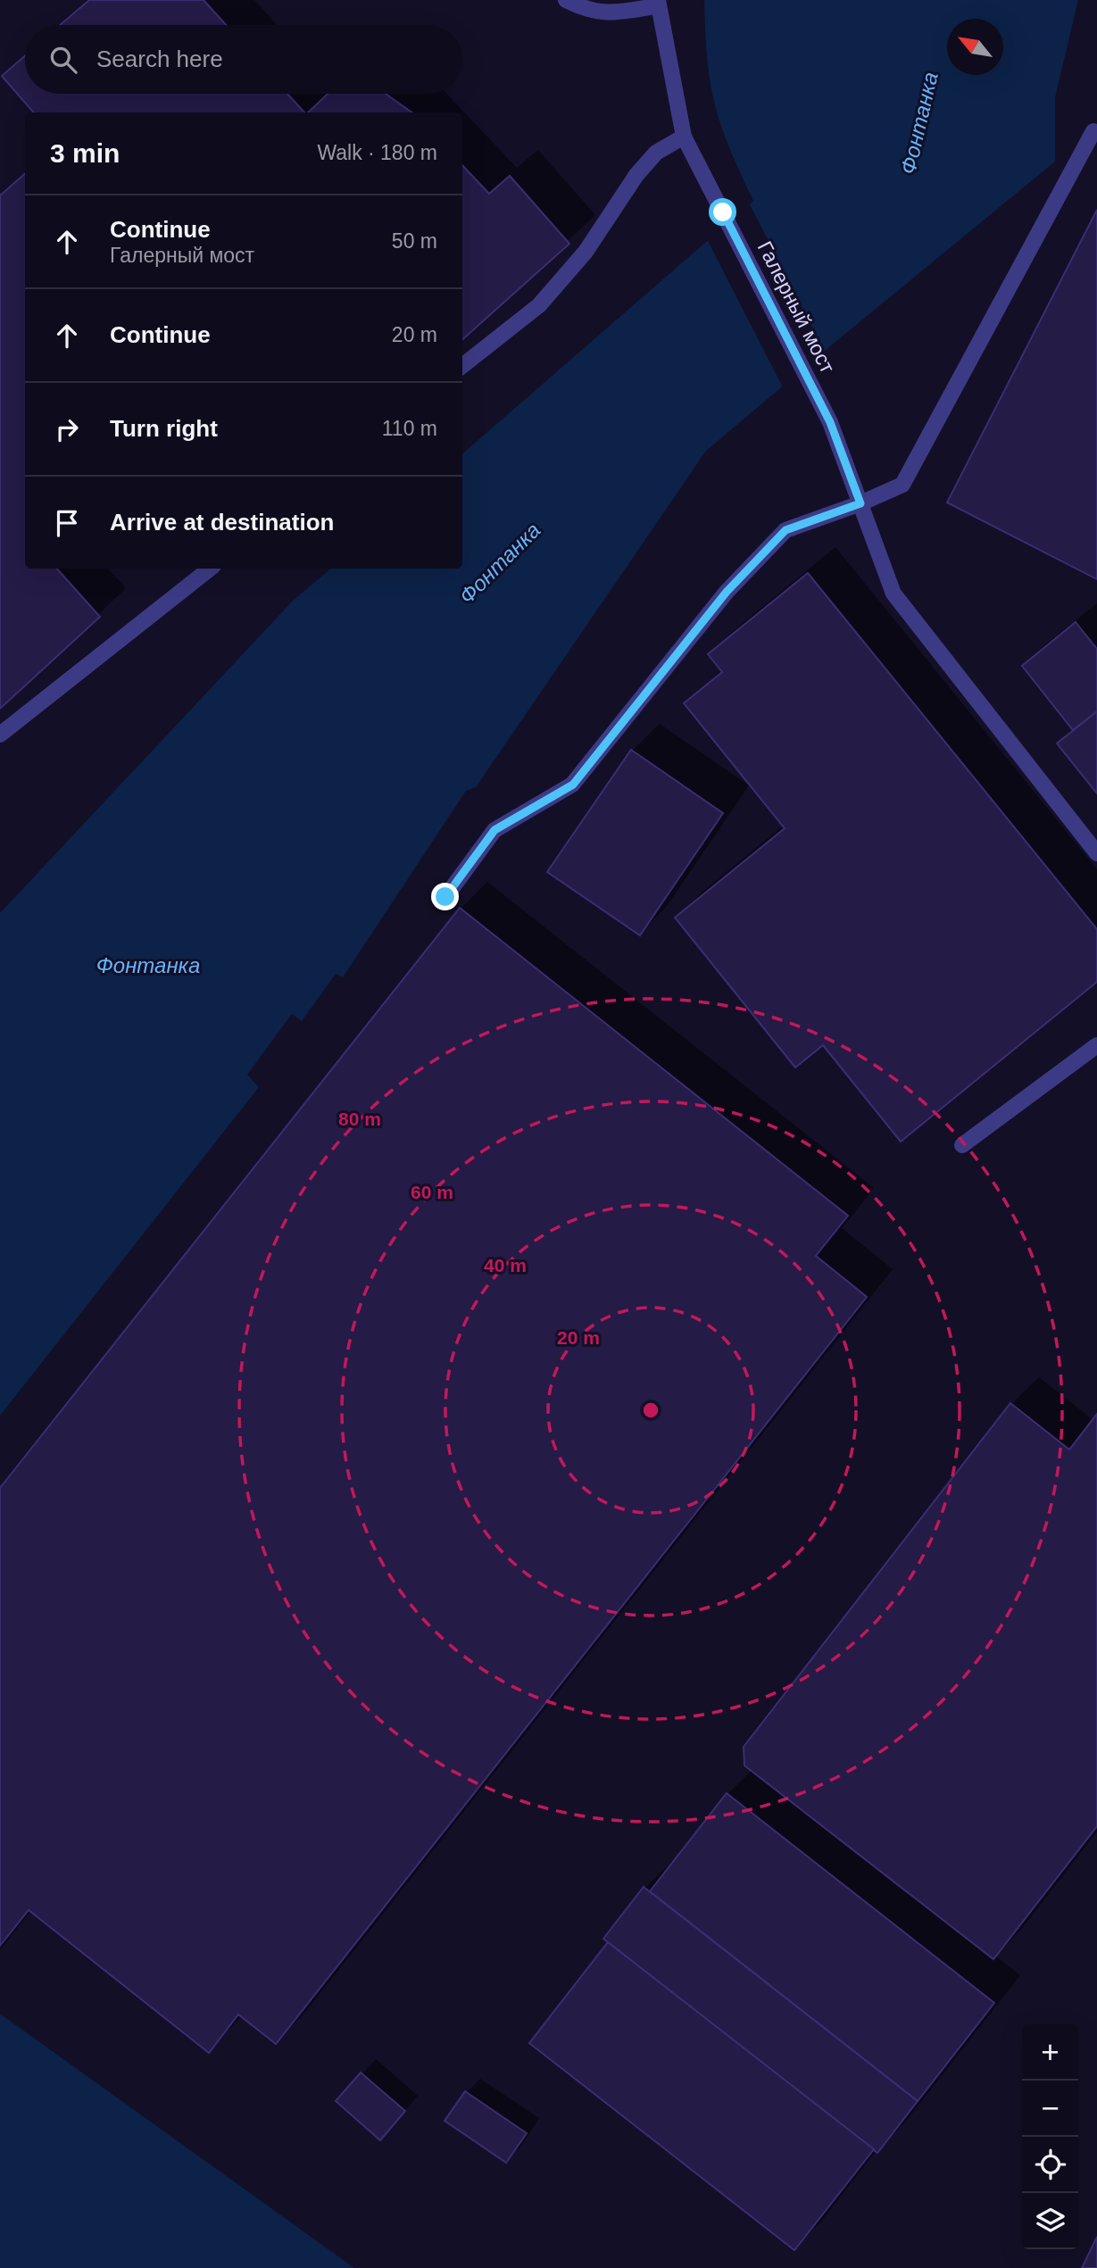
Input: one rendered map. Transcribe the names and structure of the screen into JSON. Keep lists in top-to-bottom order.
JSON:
{
  "streets": {
    "lane": ["Галерный мост"]
  },
  "water": ["Фонтанка"],
  "north": "top left",
  "page": {
    "search": "Search here",
    "heading": ["3 min", "Walk · 180 m"],
    "list": [
      ["Continue", "Галерный мост", "50 m"],
      ["Continue", "20 m"],
      ["Turn right", "110 m"],
      "Arrive at destination"
    ],
    "map_buttons": ["+", "−"]
  },
  "rings": [
    "80 m",
    "60 m",
    "40 m",
    "20 m"
  ]
}
